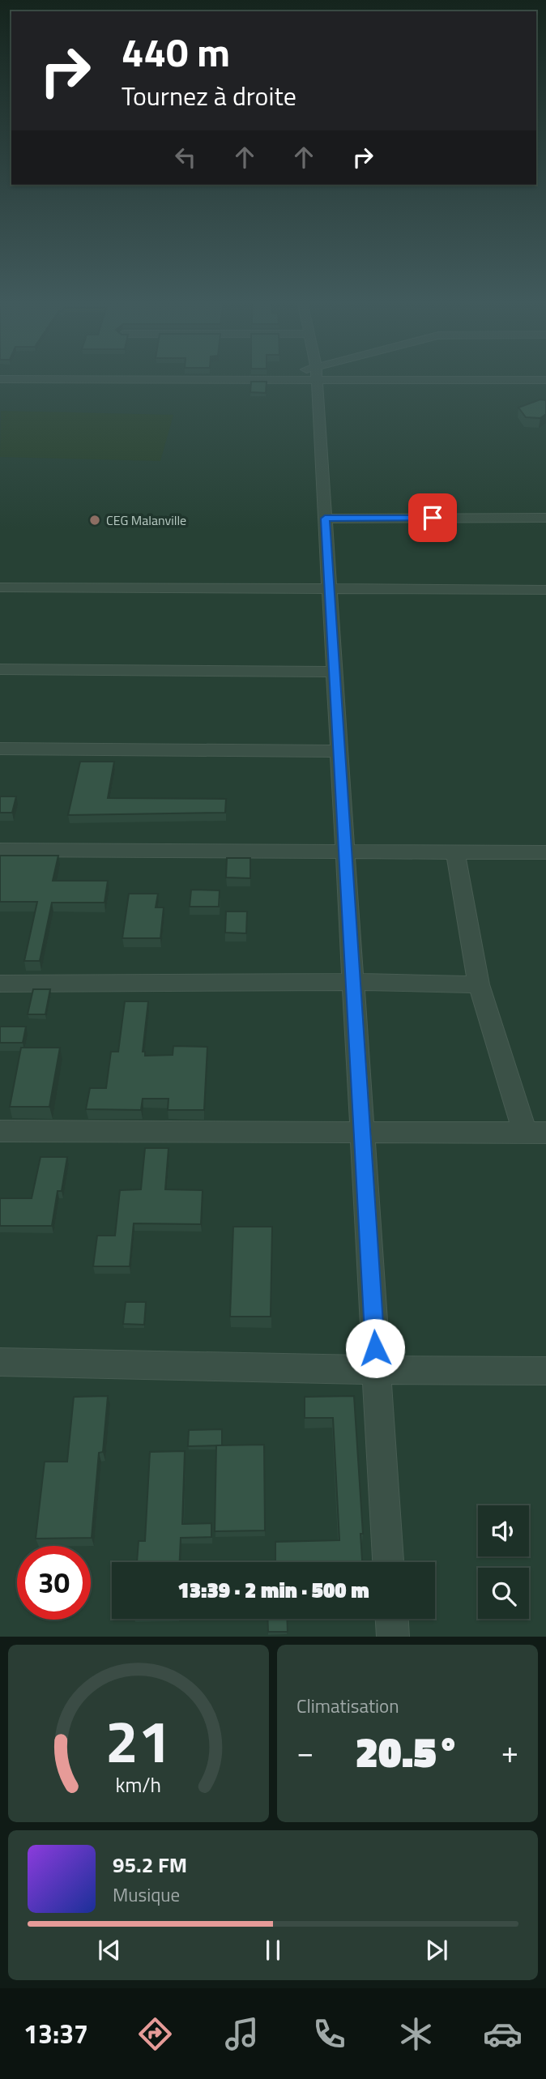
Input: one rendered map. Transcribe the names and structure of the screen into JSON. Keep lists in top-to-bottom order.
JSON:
{
  "places": ["CEG Malanville"],
  "page": {
    "turn": ["440 m", "Tournez à droite"],
    "limit": "30",
    "trip": "13:39 · 2 min · 500 m",
    "tile": "Climatisation",
    "heat": ["−", "20.5°", "+"],
    "song": ["95.2 FM", "Musique"],
    "tabs": "13:37",
    "gauge": ["21", "km/h"]
  }
}
